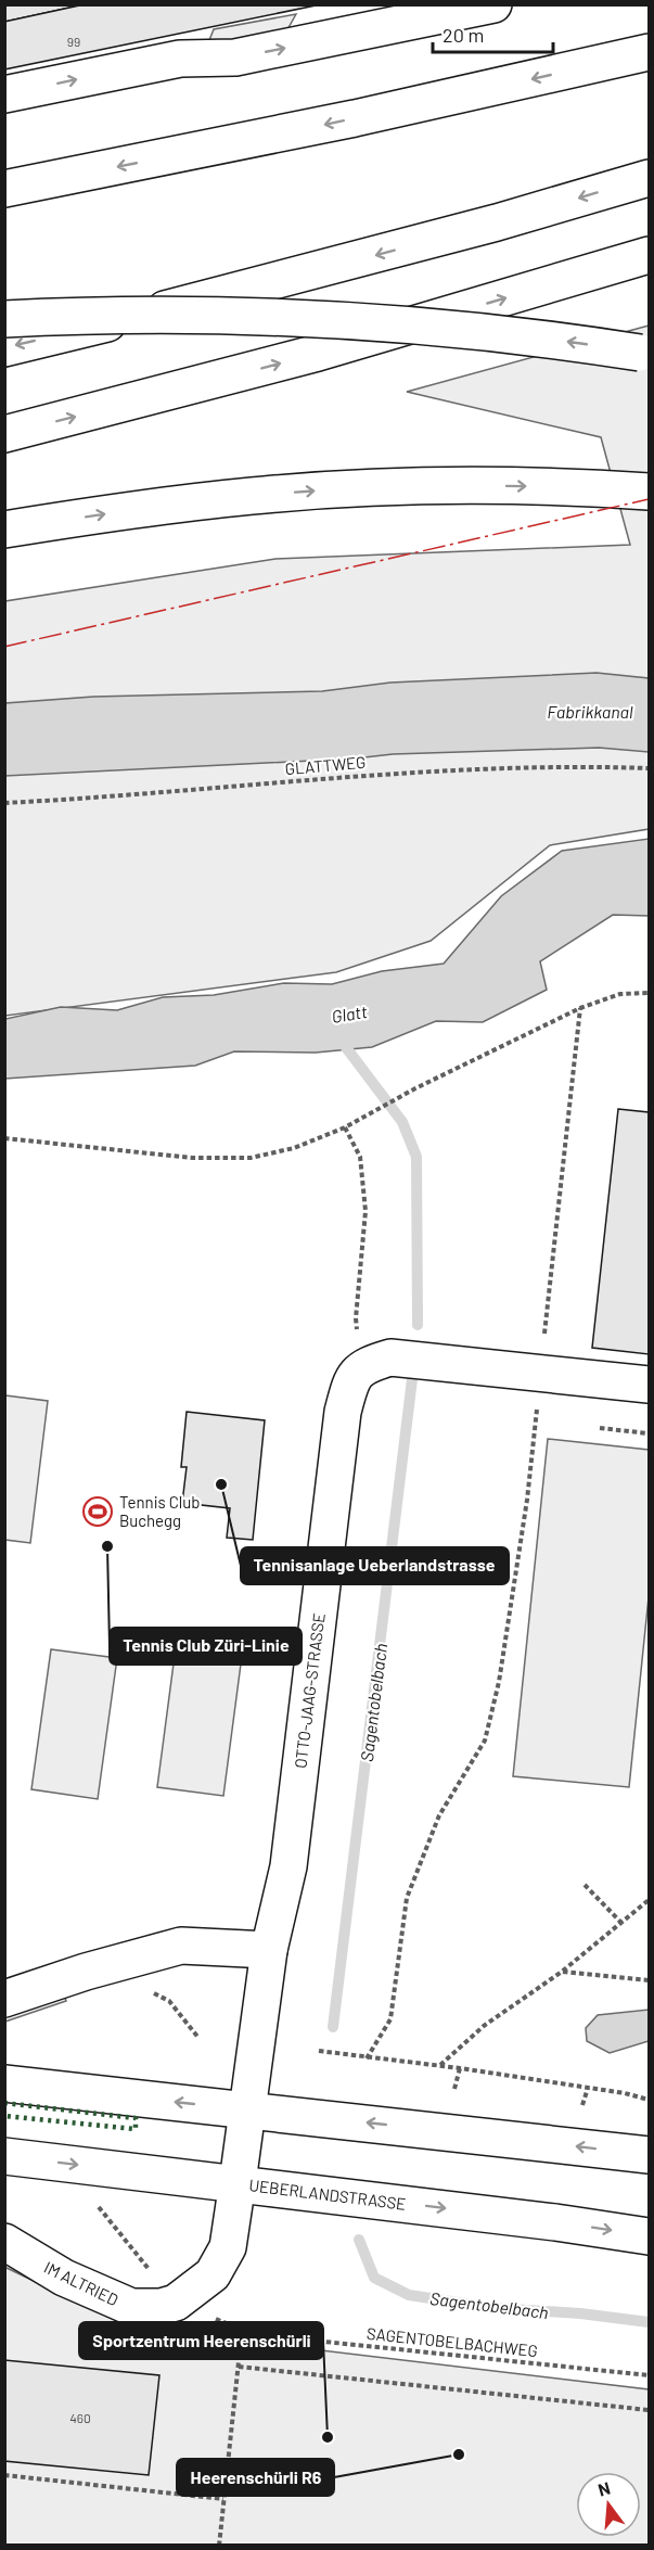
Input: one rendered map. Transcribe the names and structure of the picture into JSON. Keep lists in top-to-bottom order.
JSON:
{
  "streets": {
    "main road": ["OTTO-JAAG-STRASSE", "UEBERLANDSTRASSE", "IM ALTRIED"],
    "path": ["GLATTWEG", "SAGENTOBELBACHWEG"]
  },
  "crossings": [
    ["OTTO-JAAG-STRASSE", "UEBERLANDSTRASSE"],
    ["OTTO-JAAG-STRASSE", "IM ALTRIED"],
    ["UEBERLANDSTRASSE", "IM ALTRIED"]
  ],
  "water": ["Fabrikkanal", "Glatt", "Sagentobelbach"],
  "places": {
    "other": [
      "Tennisanlage Ueberlandstrasse",
      "Tennis Club Züri-Linie",
      "Sportzentrum Heerenschürli",
      "Heerenschürli R6"
    ],
    "sports": ["Tennis Club Buchegg"]
  },
  "house_numbers": ["99", "460"],
  "scale_bar": "20 m",
  "north": "top"
}
